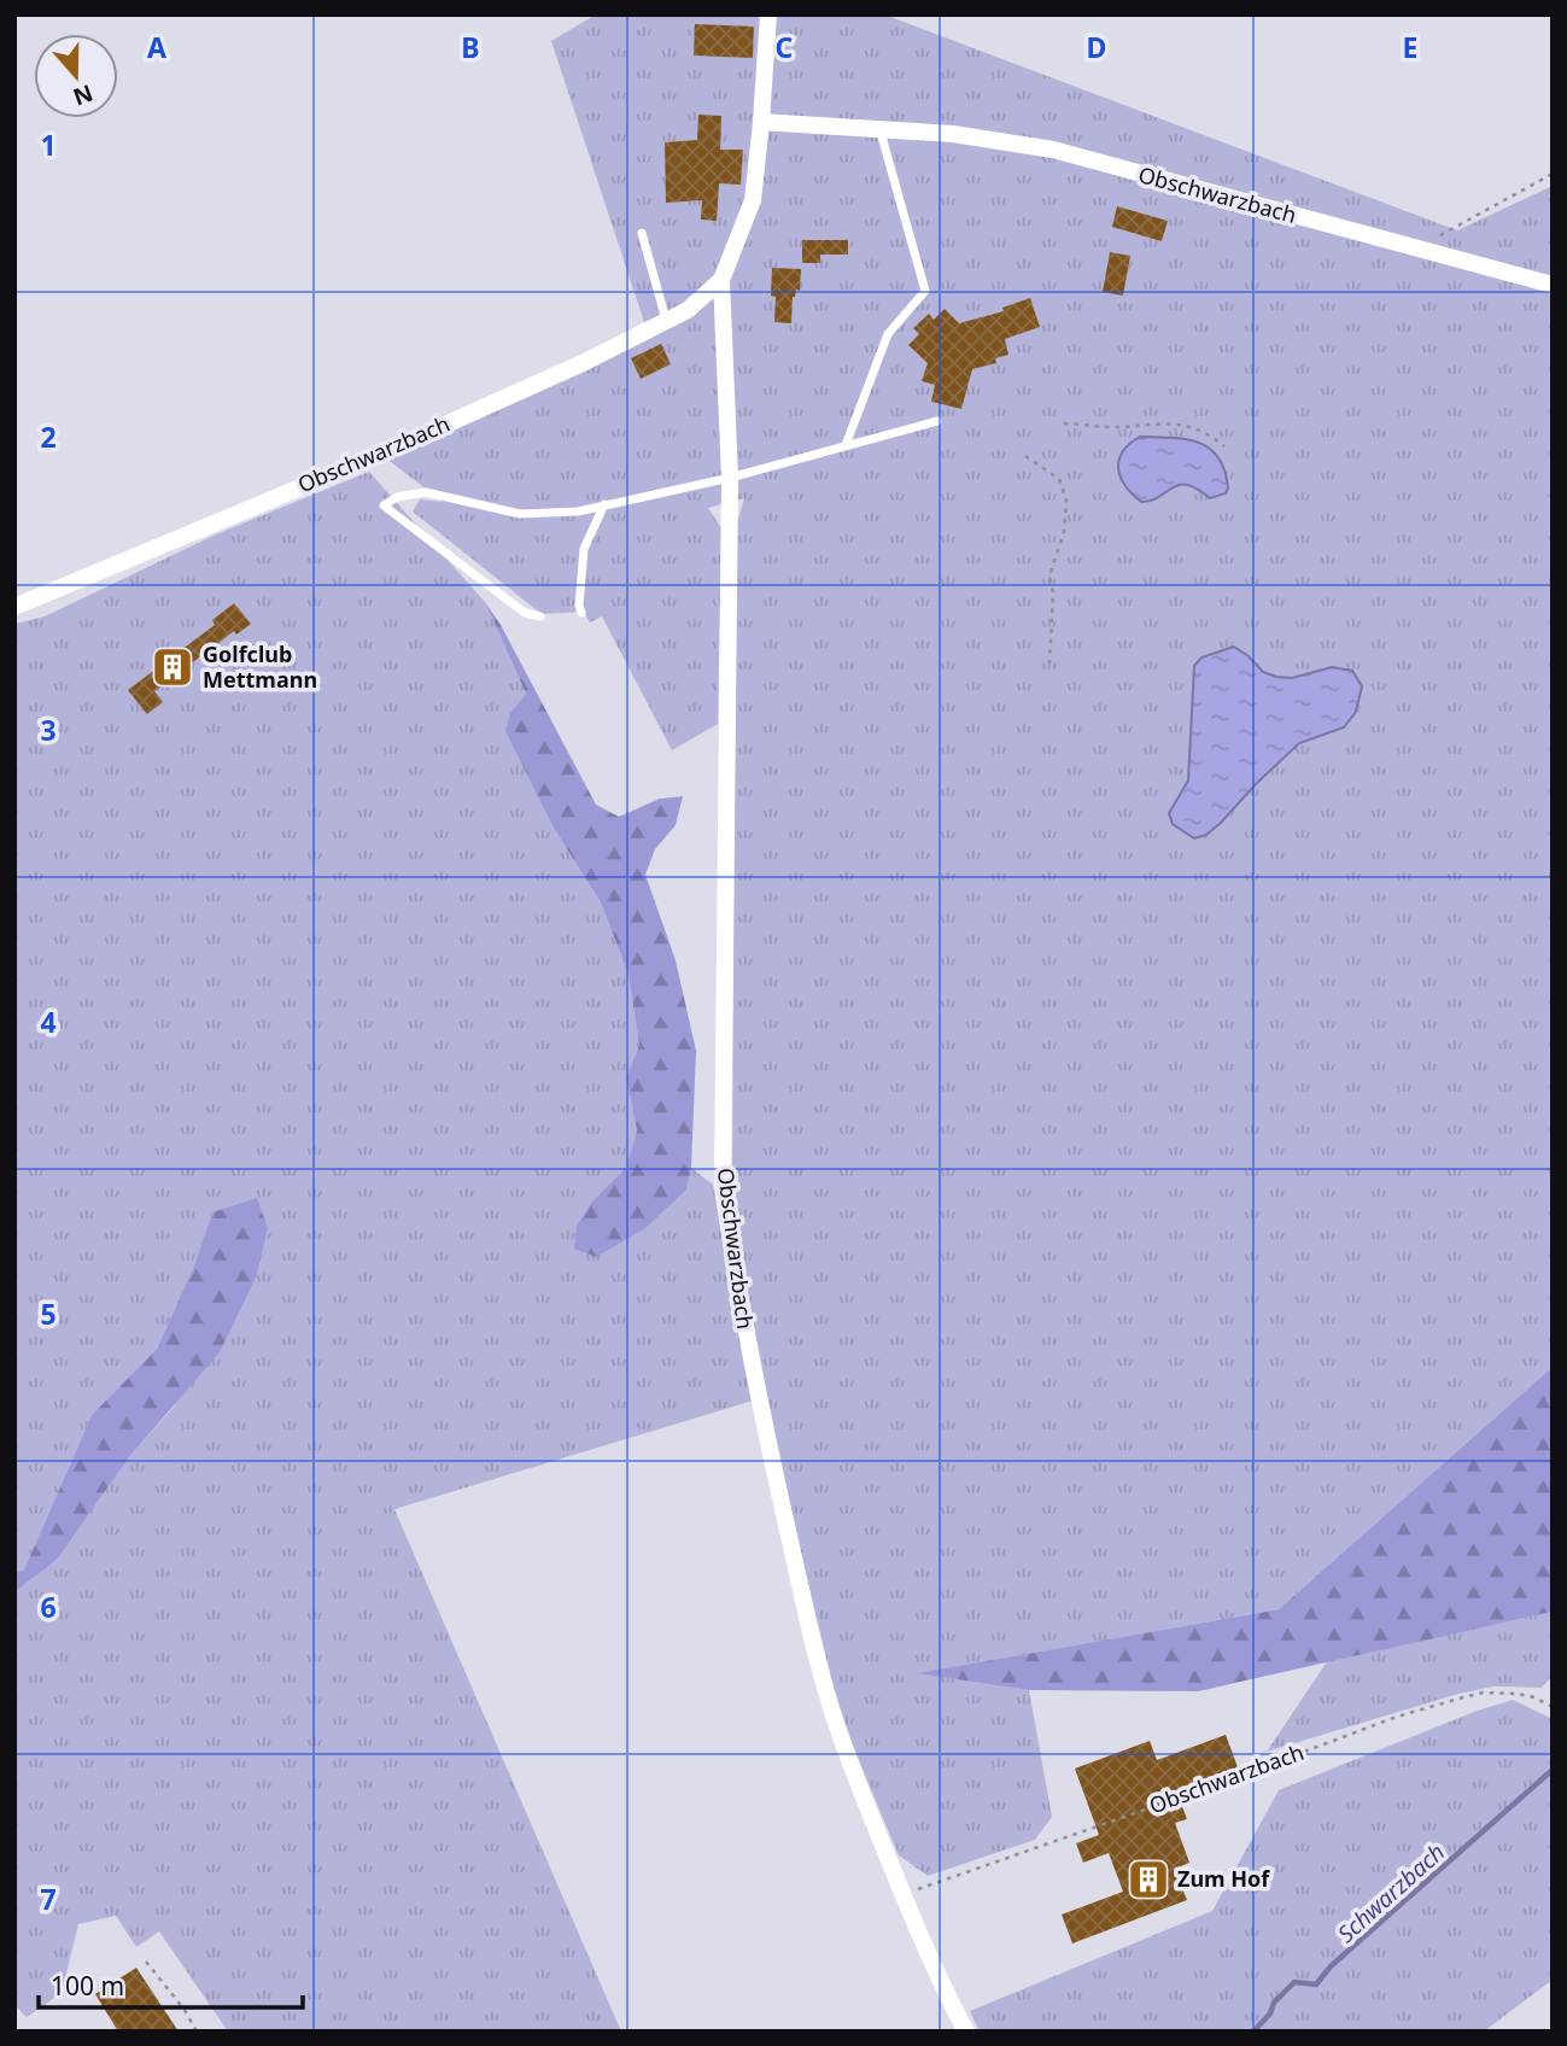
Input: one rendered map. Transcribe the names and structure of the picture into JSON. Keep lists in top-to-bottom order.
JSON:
{
  "streets": {
    "street": ["Obschwarzbach"]
  },
  "water": ["Schwarzbach"],
  "places": {
    "building": ["Golfclub Mettmann", "Zum Hof"]
  },
  "scale_bar": "100 m",
  "north": "bottom",
  "grid": {
    "columns": [
      "A",
      "B",
      "C",
      "D",
      "E"
    ],
    "rows": [
      "1",
      "2",
      "3",
      "4",
      "5",
      "6",
      "7"
    ]
  }
}
